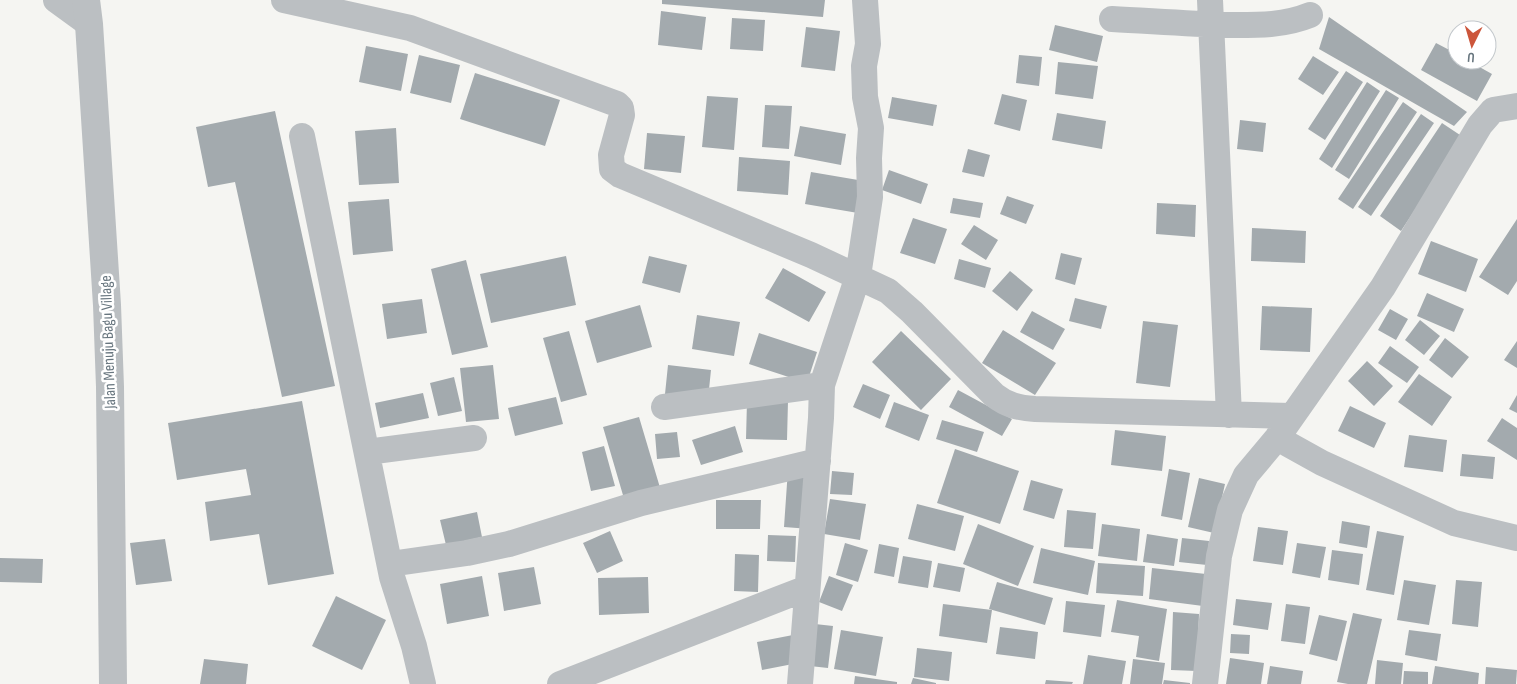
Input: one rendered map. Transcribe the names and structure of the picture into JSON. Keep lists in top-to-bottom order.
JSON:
{
  "streets": {
    "street": ["Jalan Menuju Bagu Village"]
  },
  "north": "bottom"
}
